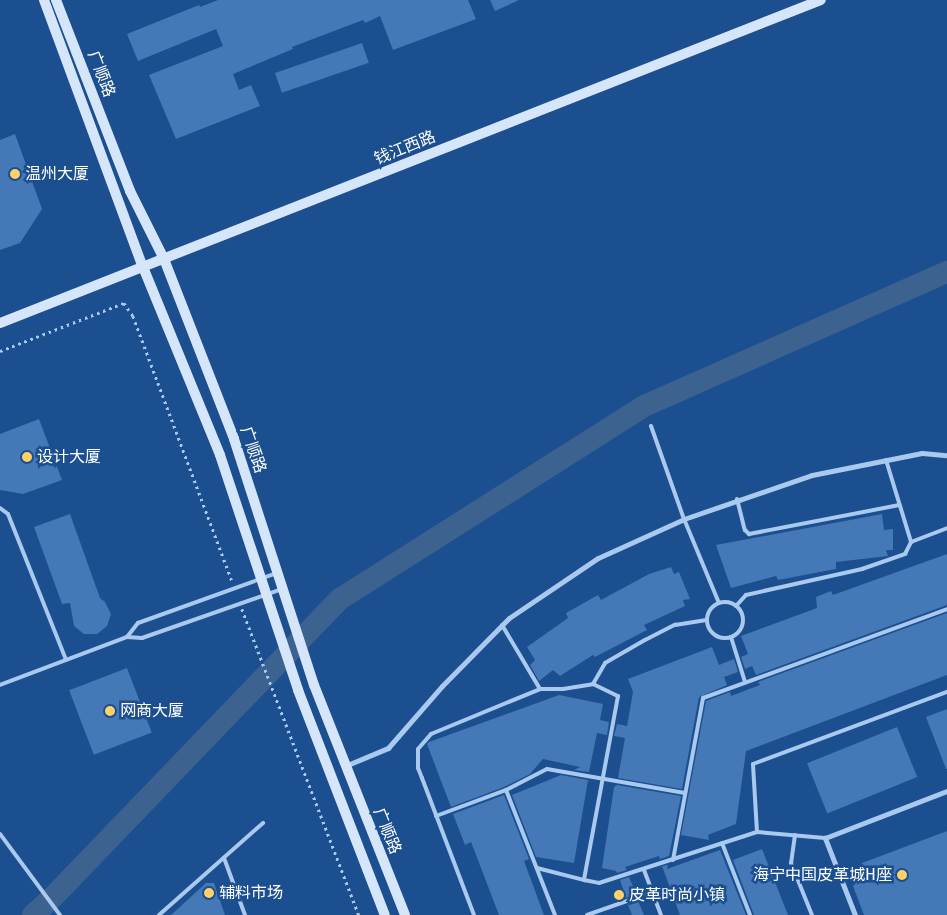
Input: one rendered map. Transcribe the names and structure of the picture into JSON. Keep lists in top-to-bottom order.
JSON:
{
  "streets": {
    "main road": ["广顺路", "钱江西路"]
  },
  "crossings": [
    ["广顺路", "钱江西路"]
  ],
  "places": [
    "温州大厦",
    "设计大厦",
    "网商大厦",
    "海宁中国皮革城H座",
    "辅料市场",
    "皮革时尚小镇"
  ]
}
